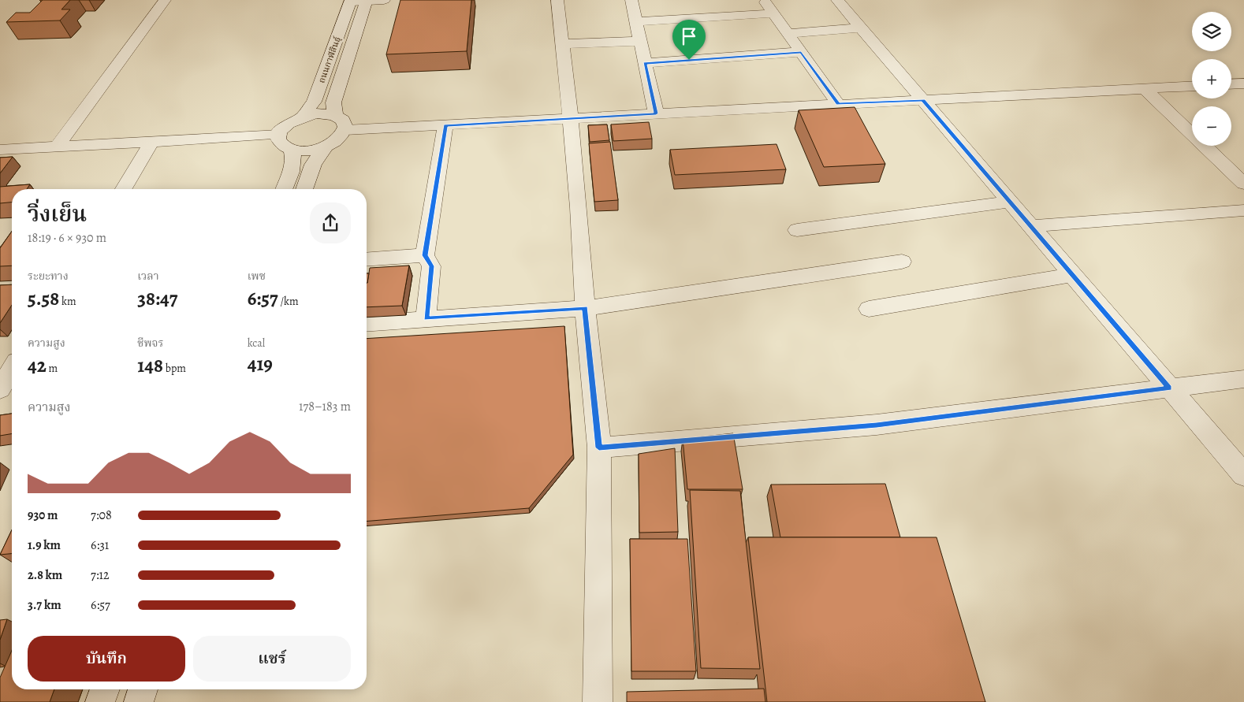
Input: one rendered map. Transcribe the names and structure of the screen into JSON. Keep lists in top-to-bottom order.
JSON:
{
  "streets": {
    "street": ["ถนนกาฬสินธุ์"]
  },
  "page": {
    "map_buttons": ["+", "−"],
    "heading": ["วิ่งเย็น", "18:19 · 6 × 930 m"],
    "stats": [
      ["ระยะทาง", "5.58 km"],
      ["เวลา", "38:47"],
      ["เพซ", "6:57 /km"],
      ["ความสูง", "42 m"],
      ["ชีพจร", "148 bpm"],
      ["kcal", "419"]
    ],
    "chart": ["ความสูง", "178–183 m"],
    "list": [
      {
        "name": "930 m",
        "note": "7:08"
      },
      {
        "name": "1.9 km",
        "note": "6:31"
      },
      {
        "name": "2.8 km",
        "note": "7:12"
      },
      {
        "name": "3.7 km",
        "note": "6:57"
      }
    ],
    "buttons": ["บันทึก", "แชร์"]
  }
}
